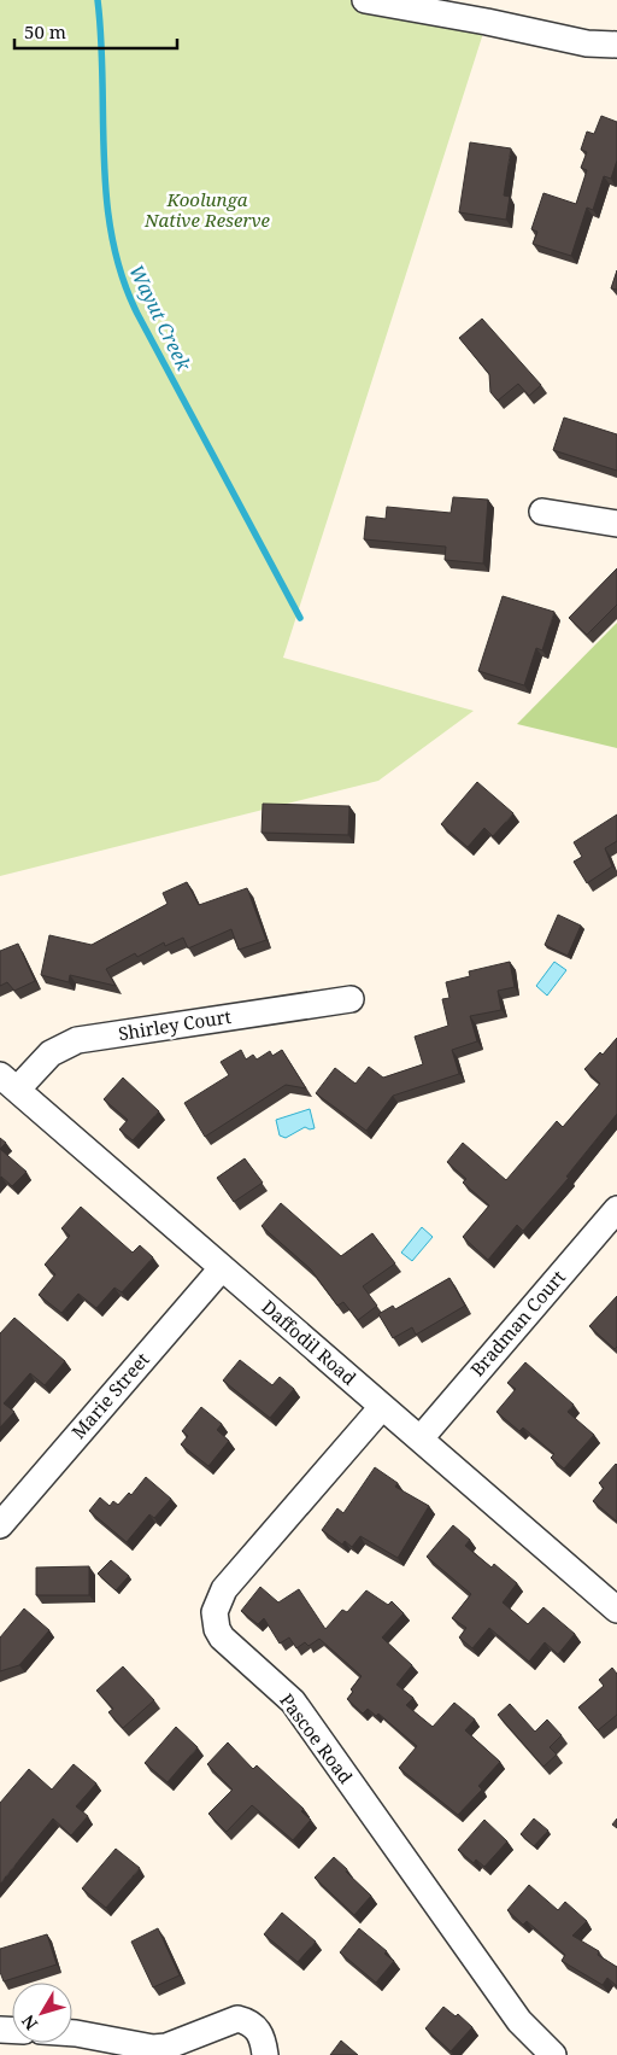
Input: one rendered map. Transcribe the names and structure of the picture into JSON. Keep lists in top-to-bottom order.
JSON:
{
  "streets": {
    "street": [
      "Shirley Court",
      "Bradman Court",
      "Daffodil Road",
      "Marie Street",
      "Pascoe Road"
    ]
  },
  "crossings": [
    ["Shirley Court", "Daffodil Road"],
    ["Bradman Court", "Daffodil Road"],
    ["Daffodil Road", "Marie Street"],
    ["Daffodil Road", "Pascoe Road"]
  ],
  "water": ["Wayut Creek"],
  "parks": ["Koolunga Native Reserve"],
  "scale_bar": "50 m",
  "north": "bottom left"
}
